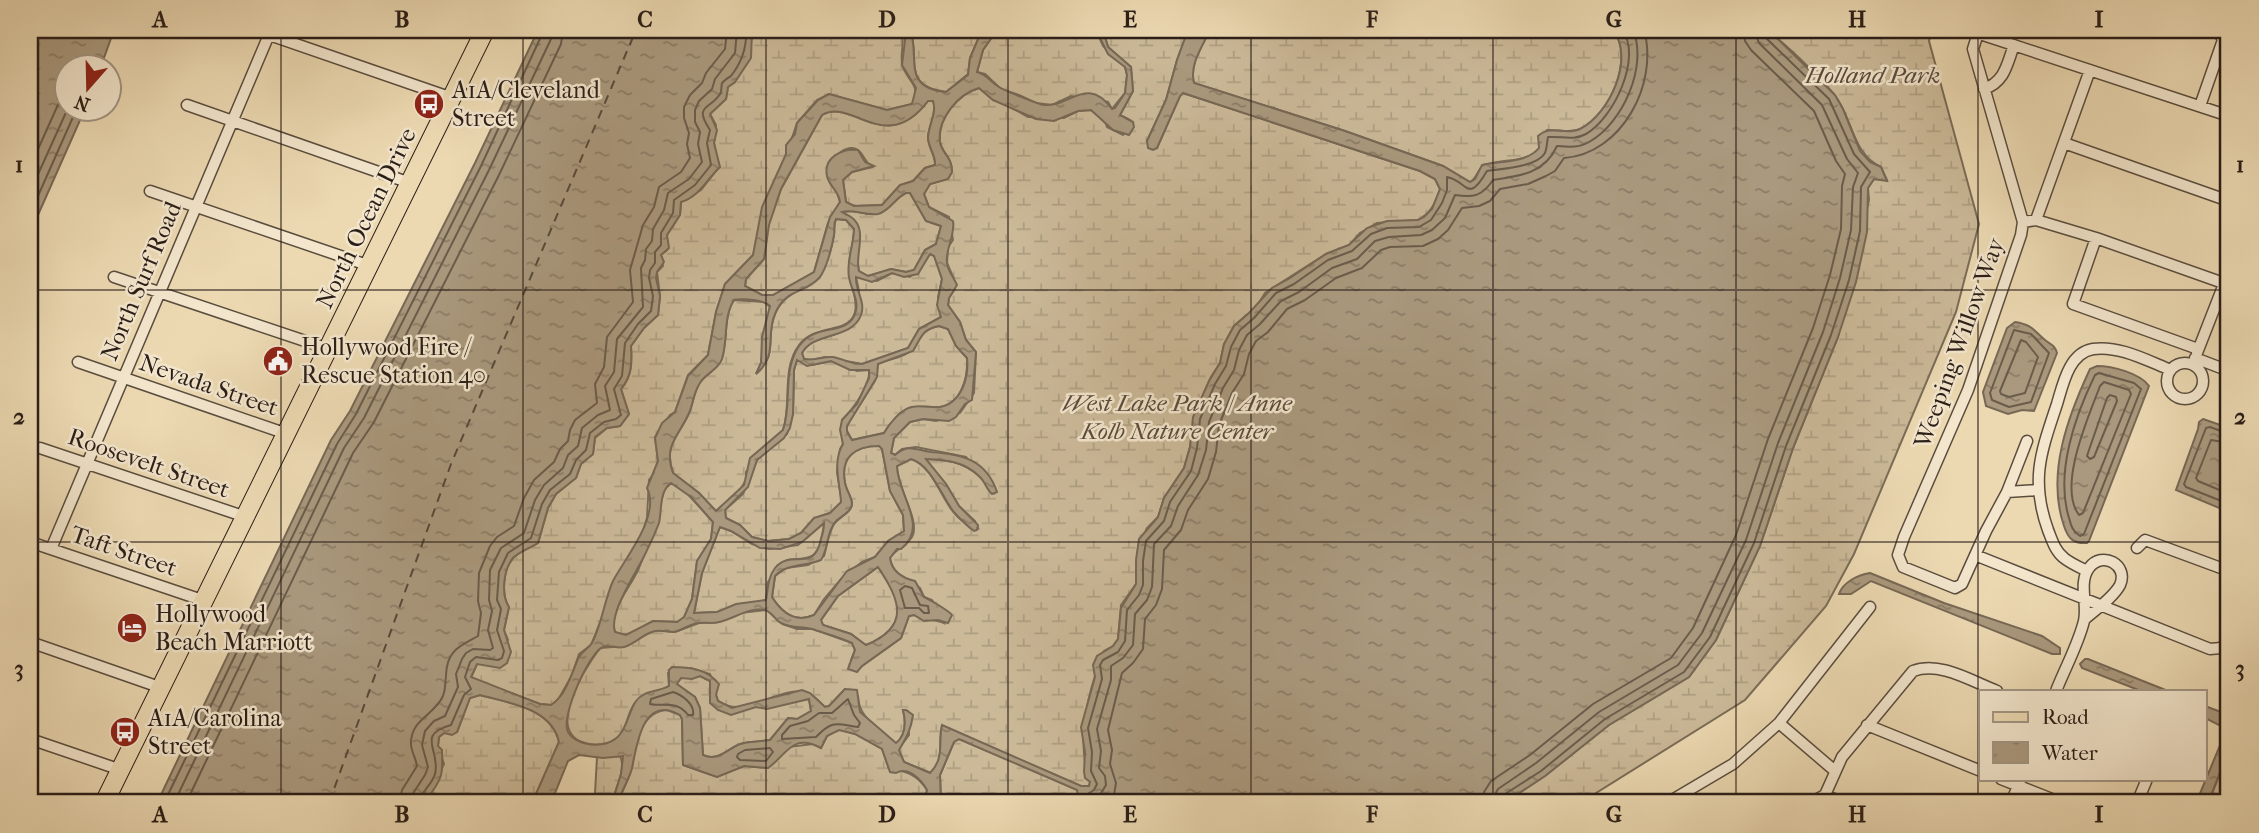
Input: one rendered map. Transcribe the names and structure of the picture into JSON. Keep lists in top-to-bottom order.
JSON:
{
  "streets": {
    "main road": ["North Ocean Drive"],
    "street": [
      "North Surf Road",
      "Weeping Willow Way",
      "Nevada Street",
      "Roosevelt Street",
      "Taft Street"
    ]
  },
  "crossings": [
    ["North Ocean Drive", "Nevada Street"],
    ["North Ocean Drive", "Roosevelt Street"],
    ["North Ocean Drive", "Taft Street"],
    ["North Surf Road", "Nevada Street"],
    ["North Surf Road", "Roosevelt Street"],
    ["North Surf Road", "Taft Street"]
  ],
  "parks": ["Holland Park", "West Lake Park / Anne Kolb Nature Center"],
  "places": {
    "bus stop": ["A1A/Cleveland Street", "A1A/Carolina Street"],
    "public building": ["Hollywood Fire / Rescue Station 40"],
    "hotel": ["Hollywood Beach Marriott"]
  },
  "legend": ["Road", "Water"],
  "north": "bottom",
  "grid": {
    "columns": [
      "A",
      "B",
      "C",
      "D",
      "E",
      "F",
      "G",
      "H",
      "I"
    ],
    "rows": ["1", "2", "3"]
  }
}
